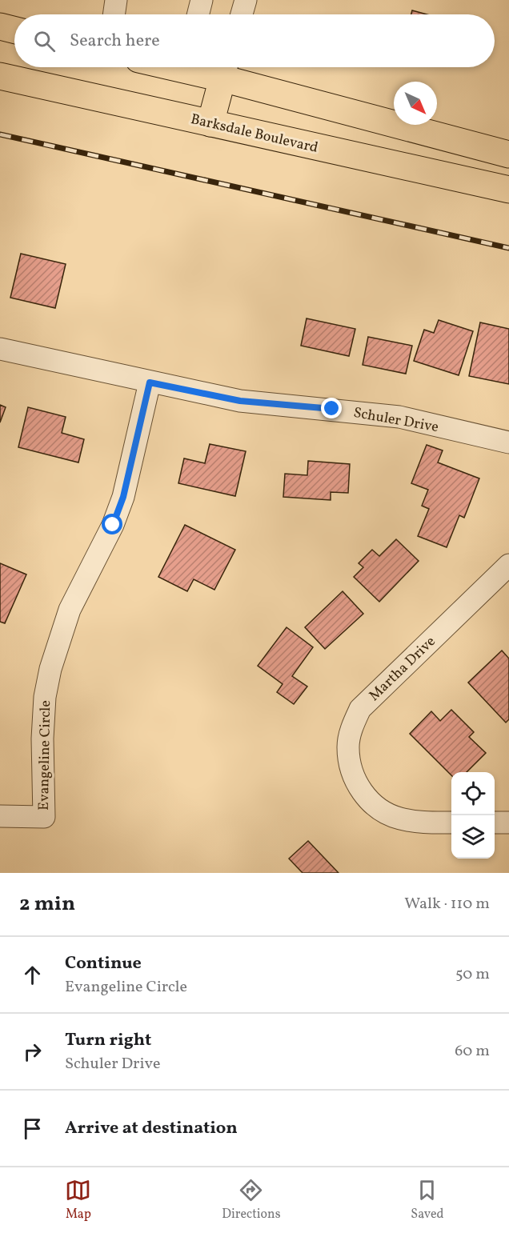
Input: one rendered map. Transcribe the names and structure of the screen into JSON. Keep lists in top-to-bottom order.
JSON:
{
  "streets": {
    "main road": ["Barksdale Boulevard"],
    "street": ["Schuler Drive", "Martha Drive", "Evangeline Circle"]
  },
  "crossings": [
    ["Schuler Drive", "Evangeline Circle"]
  ],
  "north": "bottom right",
  "page": {
    "search": "Search here",
    "heading": ["2 min", "Walk · 110 m"],
    "list": [
      ["Continue", "Evangeline Circle", "50 m"],
      ["Turn right", "Schuler Drive", "60 m"],
      "Arrive at destination"
    ],
    "nav": ["Map", "Directions", "Saved"]
  }
}
